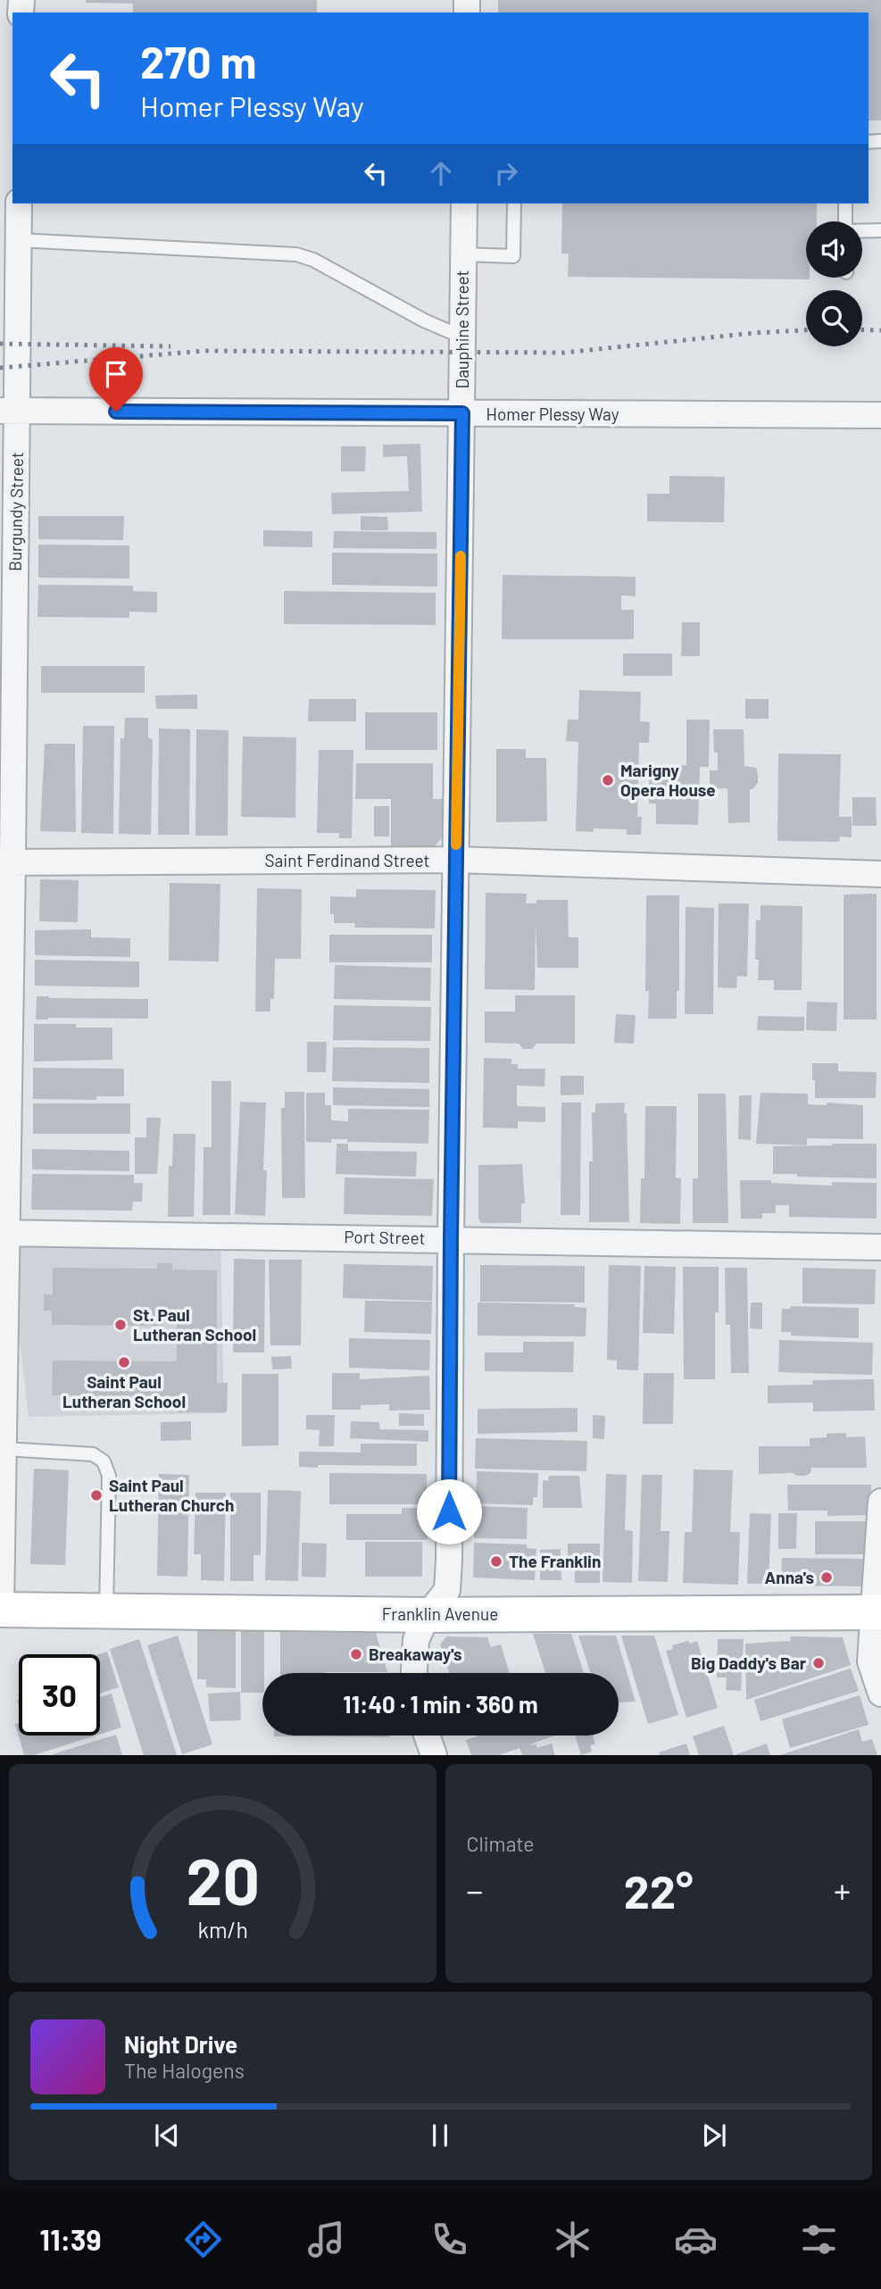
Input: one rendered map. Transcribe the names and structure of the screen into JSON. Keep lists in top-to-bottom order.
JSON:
{
  "streets": {
    "street": [
      "Dauphine Street",
      "Homer Plessy Way",
      "Burgundy Street",
      "Saint Ferdinand Street",
      "Port Street",
      "Franklin Avenue"
    ]
  },
  "crossings": [
    ["Dauphine Street", "Homer Plessy Way"],
    ["Dauphine Street", "Saint Ferdinand Street"],
    ["Dauphine Street", "Port Street"],
    ["Dauphine Street", "Franklin Avenue"],
    ["Homer Plessy Way", "Burgundy Street"],
    ["Burgundy Street", "Saint Ferdinand Street"],
    ["Burgundy Street", "Port Street"],
    ["Burgundy Street", "Franklin Avenue"]
  ],
  "places": [
    "Marigny Opera House",
    "St. Paul Lutheran School",
    "Saint Paul Lutheran School",
    "Saint Paul Lutheran Church",
    "The Franklin",
    "Anna's",
    "Breakaway's",
    "Big Daddy's Bar"
  ],
  "page": {
    "turn": ["270 m", "Homer Plessy Way"],
    "limit": "30",
    "trip": "11:40 · 1 min · 360 m",
    "tile": "Climate",
    "heat": ["−", "22°", "+"],
    "song": ["Night Drive", "The Halogens"],
    "tabs": "11:39",
    "gauge": ["20", "km/h"]
  }
}
